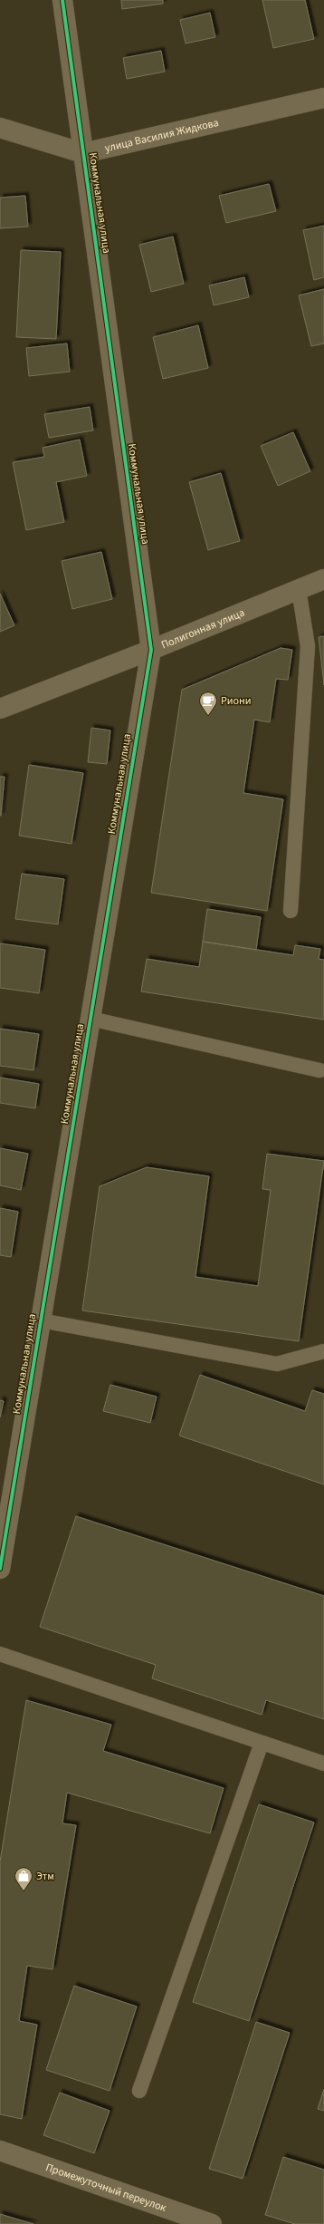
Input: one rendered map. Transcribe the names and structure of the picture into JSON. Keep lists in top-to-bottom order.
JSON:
{
  "streets": {
    "street": [
      "улица Василия Жидкова",
      "Коммунальная улица",
      "Полигонная улица",
      "Промежуточный переулок"
    ]
  },
  "crossings": [
    ["улица Василия Жидкова", "Коммунальная улица"],
    ["Коммунальная улица", "Полигонная улица"]
  ],
  "places": {
    "cafe": ["Риони"],
    "shop": ["Этм"]
  }
}
